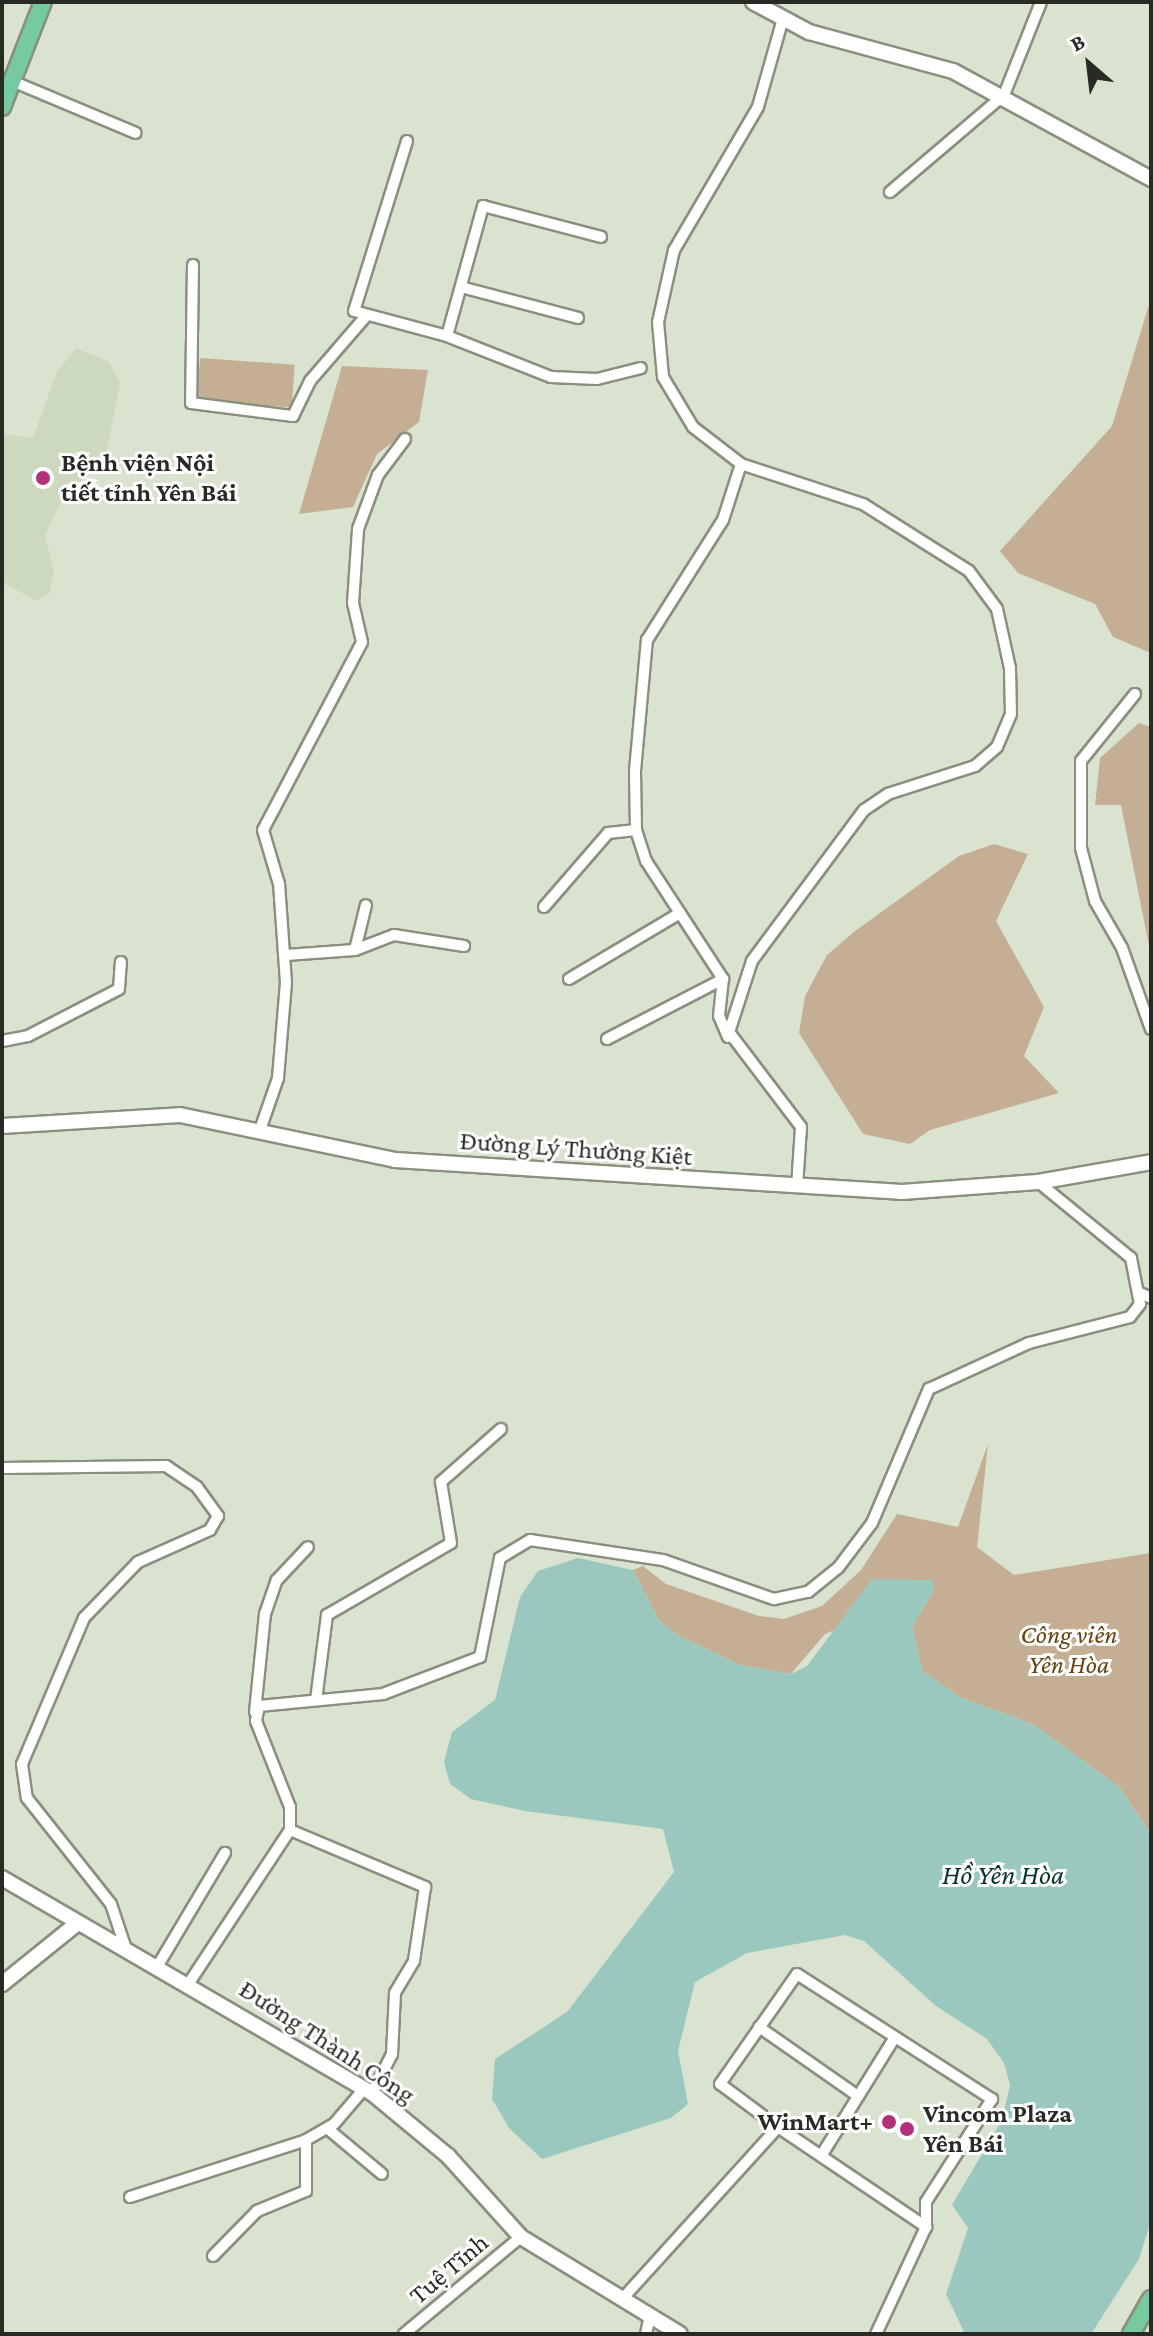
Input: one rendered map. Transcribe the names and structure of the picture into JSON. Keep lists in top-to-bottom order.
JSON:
{
  "streets": {
    "main road": ["Đường Lý Thường Kiệt", "Đường Thành Công"],
    "street": ["Tuệ Tĩnh"]
  },
  "crossings": [
    ["Đường Thành Công", "Tuệ Tĩnh"]
  ],
  "water": ["Hồ Yên Hòa"],
  "parks": ["Công viên Yên Hòa"],
  "places": ["Bệnh viện Nội tiết tỉnh Yên Bái", "WinMart+", "Vincom Plaza Yên Bái"],
  "north": "top left"
}
